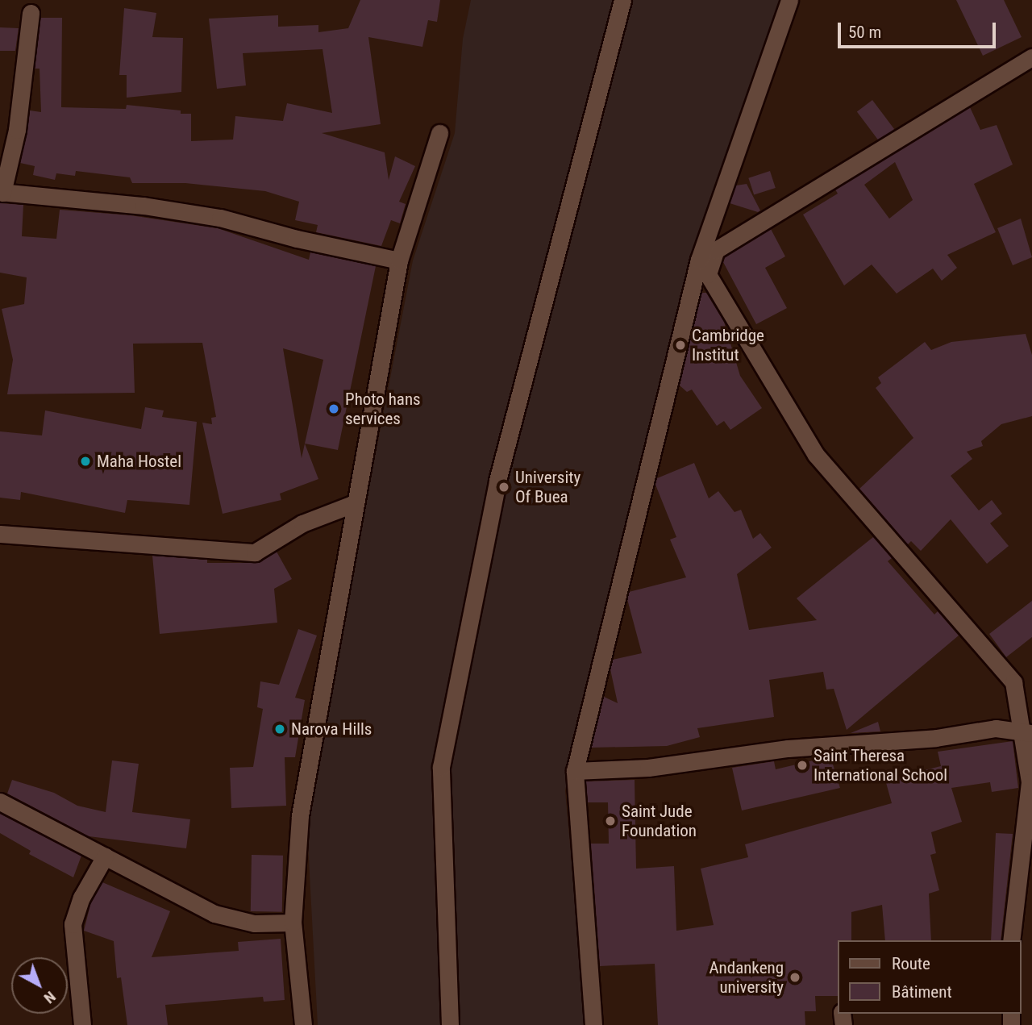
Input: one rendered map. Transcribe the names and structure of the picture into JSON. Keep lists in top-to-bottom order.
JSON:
{
  "places": [
    "Cambridge Institut",
    "Photo hans services",
    "Maha Hostel",
    "University Of Buea",
    "Narova Hills",
    "Saint Theresa International School",
    "Saint Jude Foundation",
    "Andankeng university"
  ],
  "legend": ["Route", "Bâtiment"],
  "scale_bar": "50 m",
  "north": "bottom right"
}
